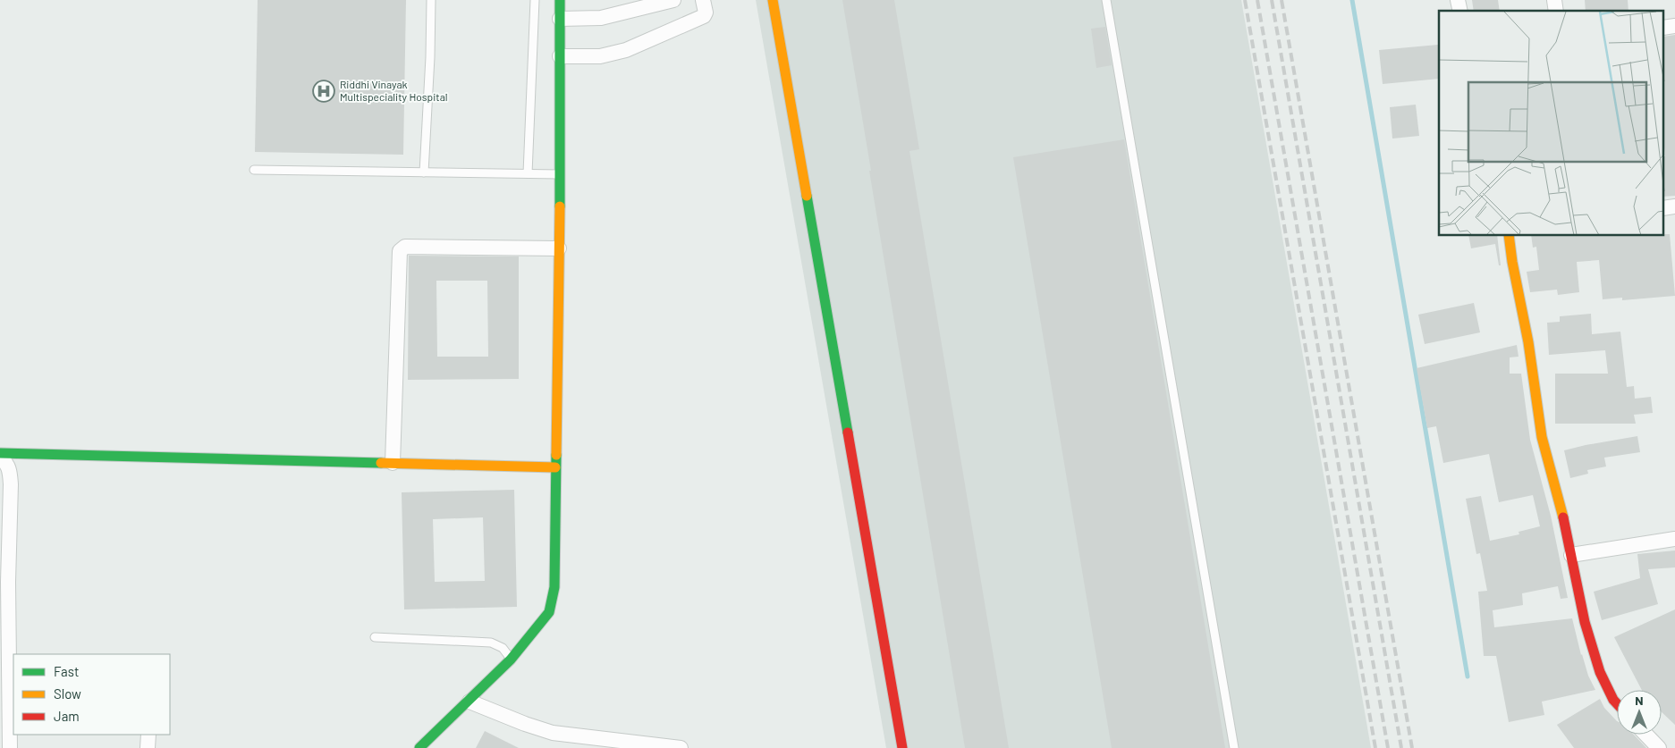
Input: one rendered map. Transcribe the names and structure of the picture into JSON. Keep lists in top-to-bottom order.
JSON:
{
  "places": {
    "hospital": ["Riddhi Vinayak Multispeciality Hospital"]
  },
  "legend": ["Fast", "Slow", "Jam"],
  "north": "top"
}
